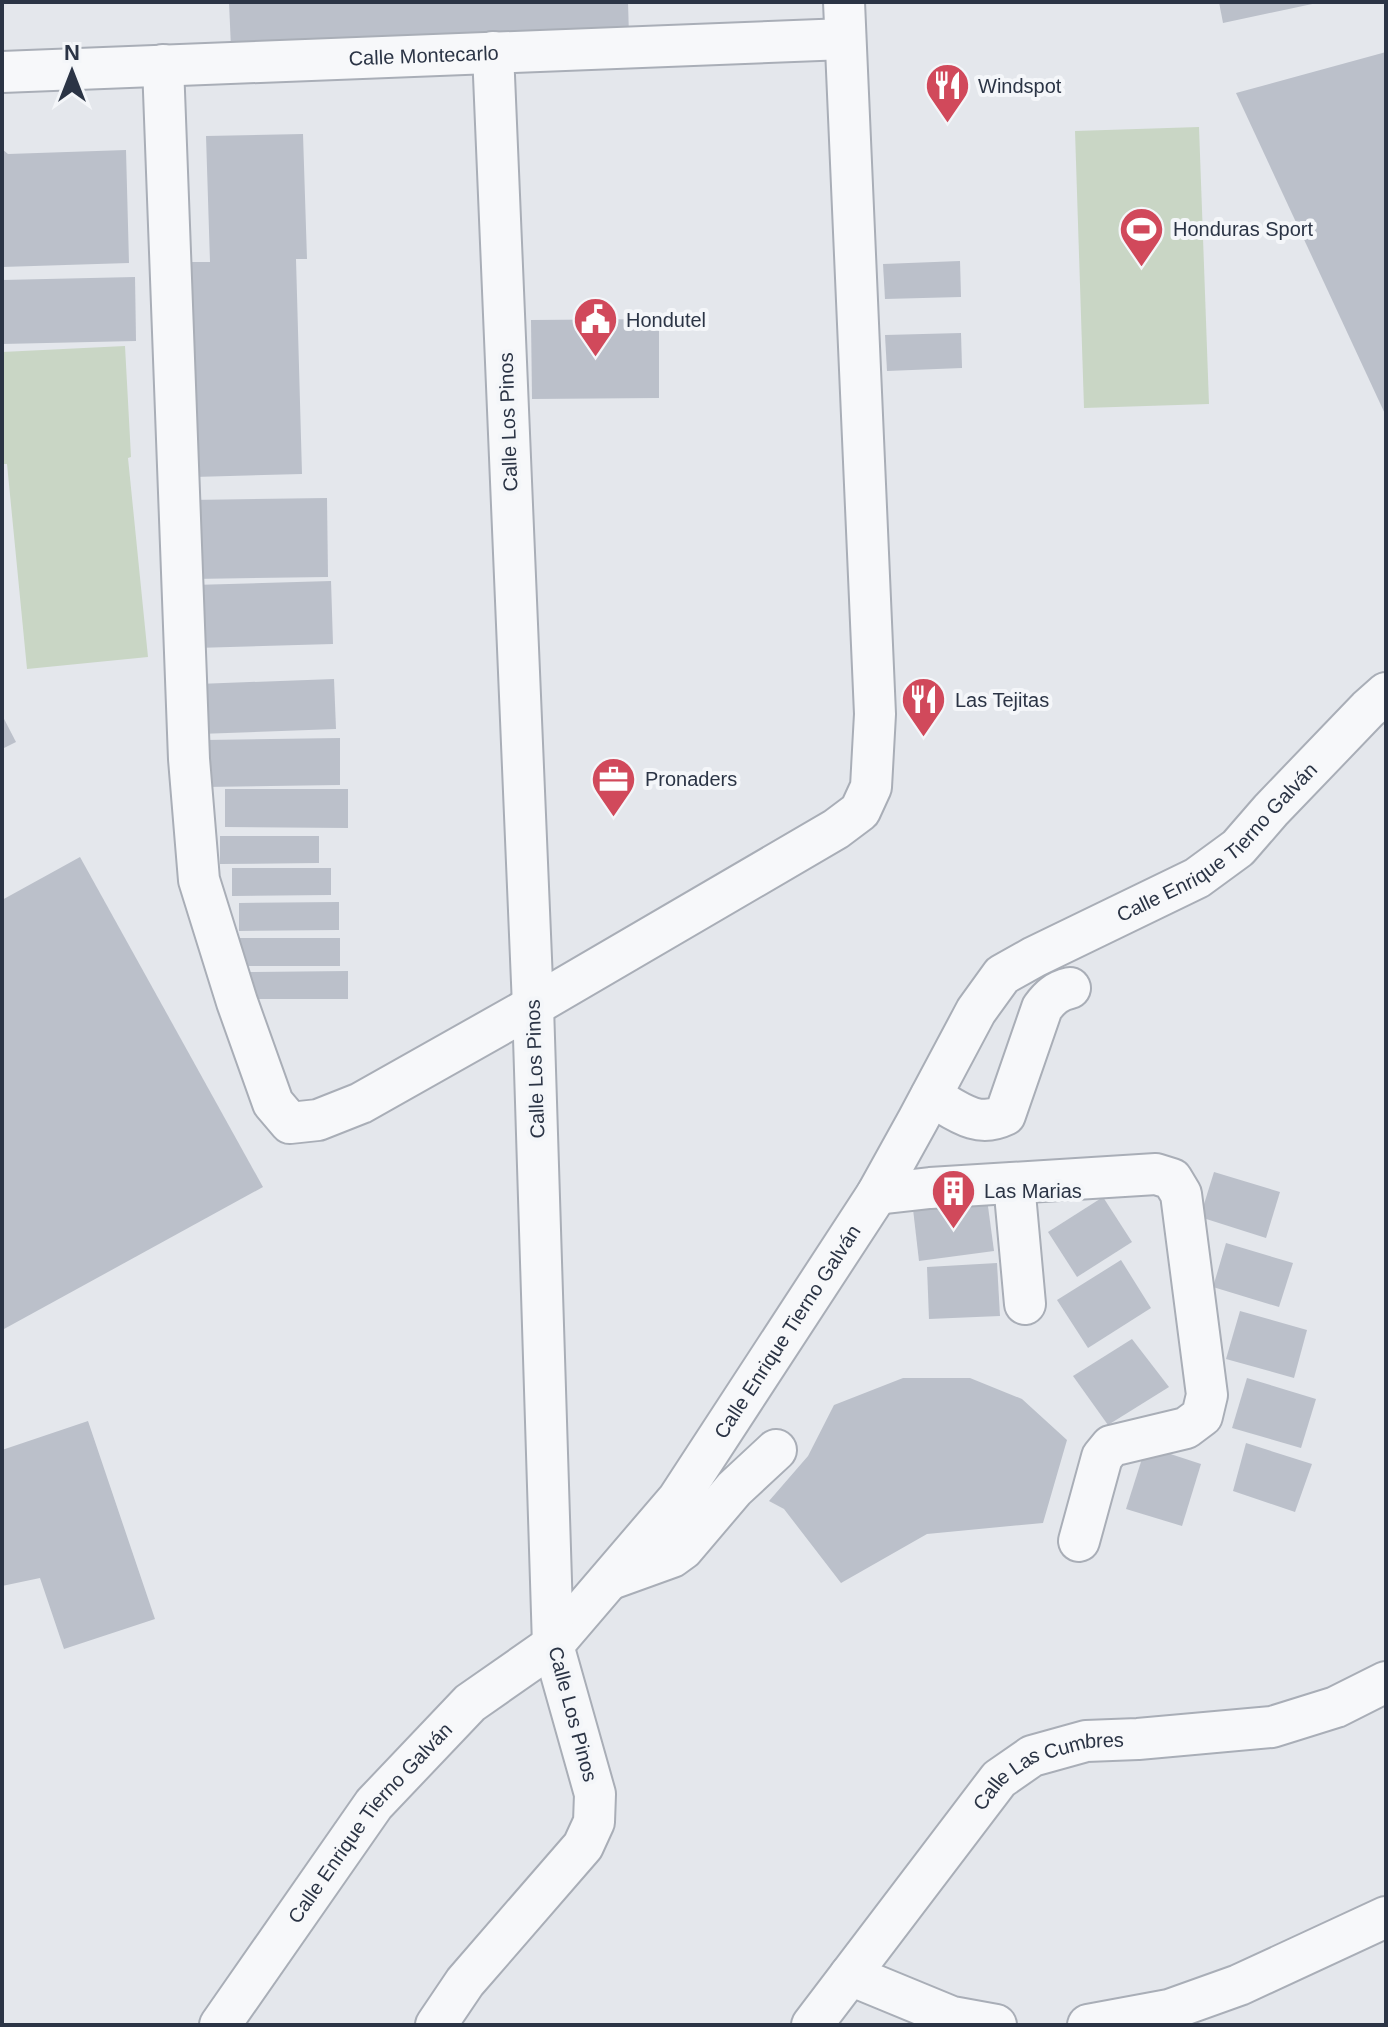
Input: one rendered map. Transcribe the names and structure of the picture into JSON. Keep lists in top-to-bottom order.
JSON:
{
  "streets": {
    "street": [
      "Calle Montecarlo",
      "Calle Los Pinos",
      "Calle Enrique Tierno Galván",
      "Calle Las Cumbres"
    ]
  },
  "crossings": [
    ["Calle Montecarlo", "Calle Los Pinos"],
    ["Calle Los Pinos", "Calle Enrique Tierno Galván"]
  ],
  "places": {
    "restaurant": ["Windspot", "Las Tejitas"],
    "sports": ["Honduras Sport"],
    "public building": ["Hondutel"],
    "office": ["Pronaders"],
    "building": ["Las Marias"]
  },
  "north": "top"
}
